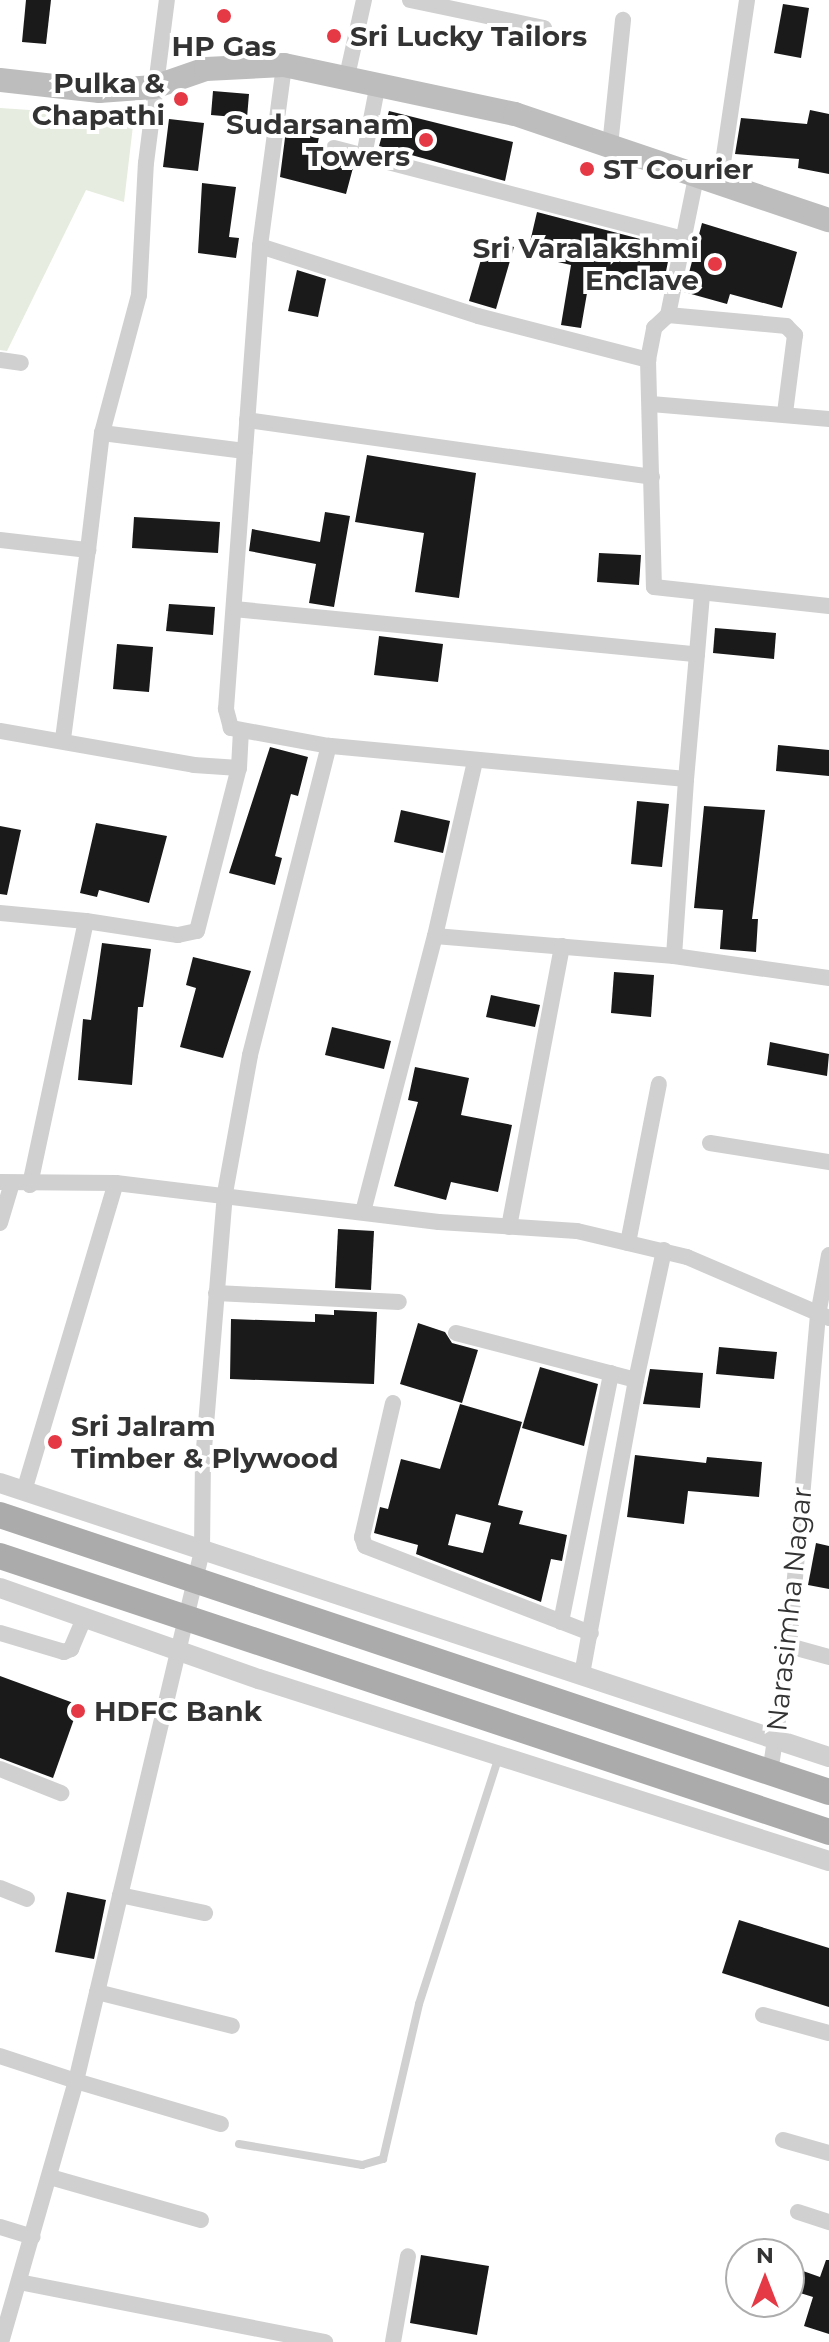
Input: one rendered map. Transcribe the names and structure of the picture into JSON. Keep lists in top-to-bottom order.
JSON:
{
  "streets": {
    "street": ["Narasimha Nagar"]
  },
  "places": [
    "HP Gas",
    "Sri Lucky Tailors",
    "Pulka & Chapathi",
    "Sudarsanam Towers",
    "ST Courier",
    "Sri Varalakshmi Enclave",
    "Sri Jalram Timber & Plywood",
    "HDFC Bank"
  ],
  "north": "top"
}
